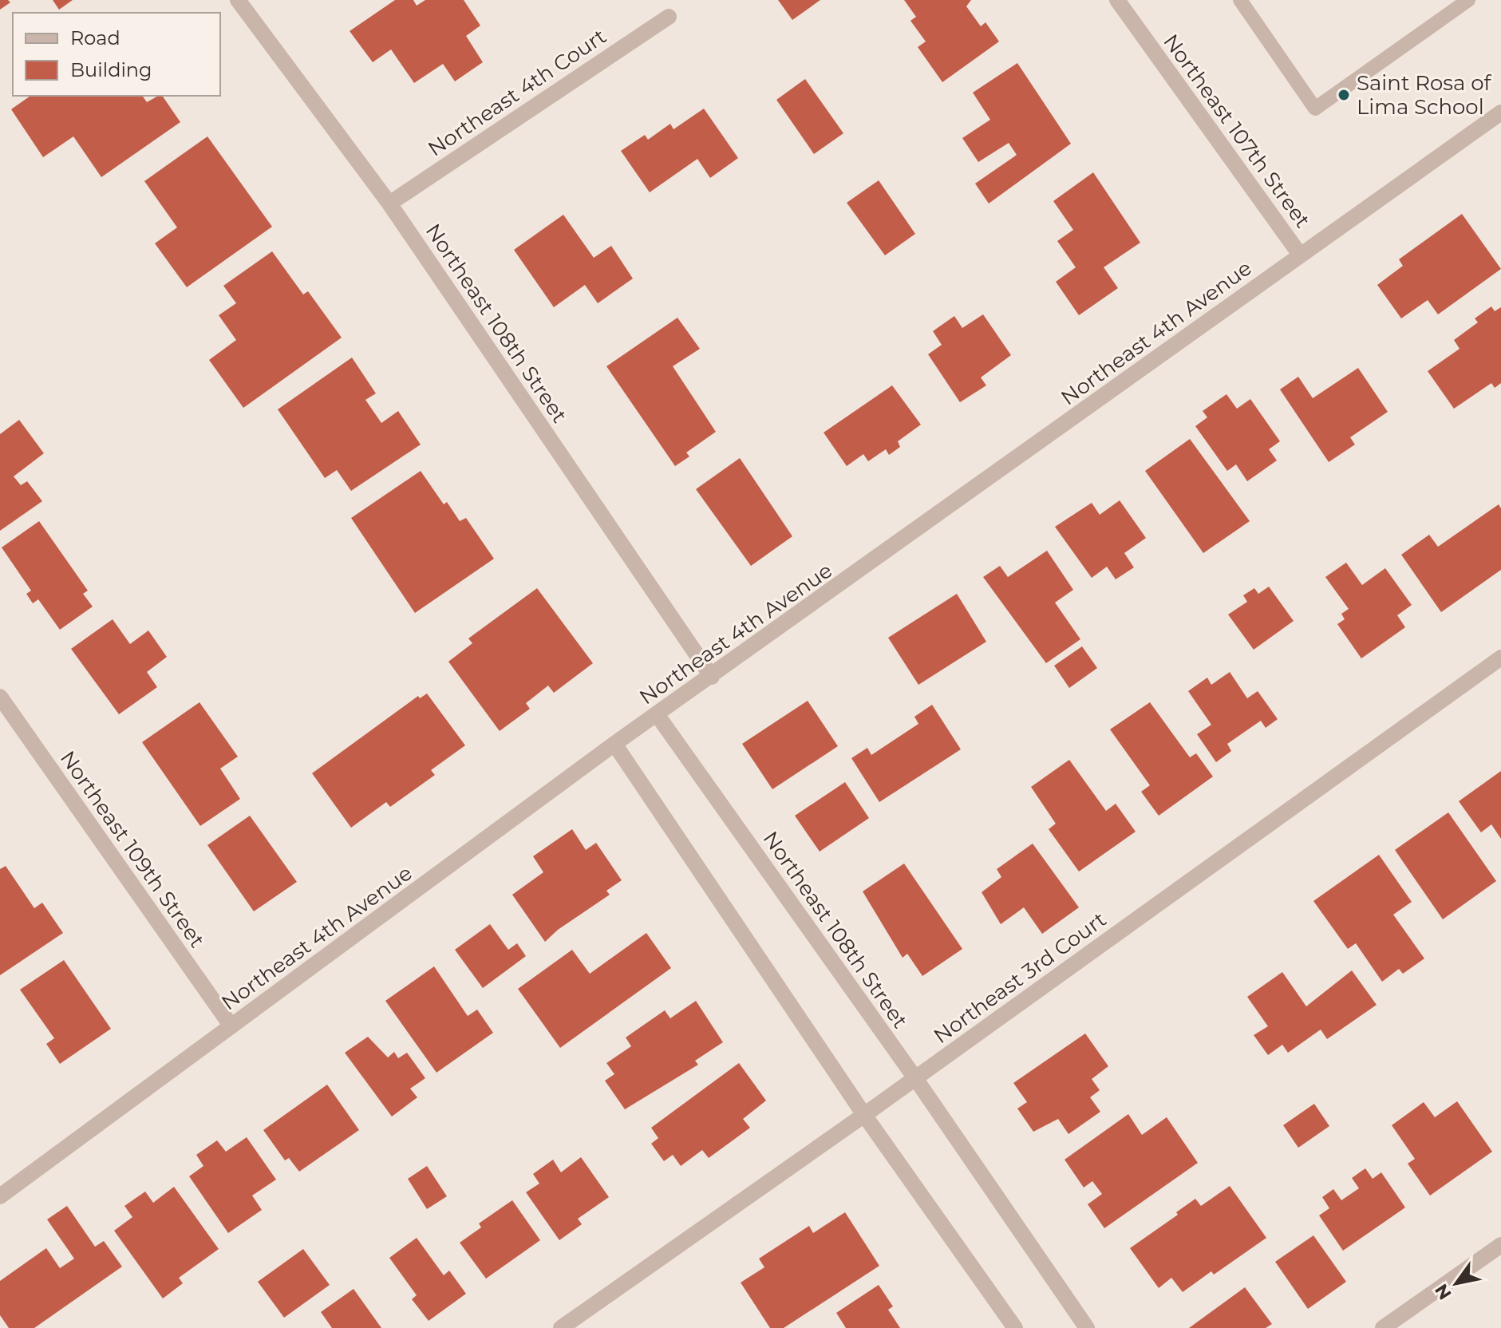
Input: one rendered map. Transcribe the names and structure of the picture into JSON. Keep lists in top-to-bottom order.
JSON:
{
  "streets": {
    "street": [
      "Northeast 4th Court",
      "Northeast 107th Street",
      "Northeast 108th Street",
      "Northeast 4th Avenue",
      "Northeast 109th Street",
      "Northeast 3rd Court"
    ]
  },
  "crossings": [
    ["Northeast 4th Court", "Northeast 108th Street"],
    ["Northeast 107th Street", "Northeast 4th Avenue"],
    ["Northeast 108th Street", "Northeast 4th Avenue"],
    ["Northeast 108th Street", "Northeast 3rd Court"],
    ["Northeast 4th Avenue", "Northeast 109th Street"]
  ],
  "places": ["Saint Rosa of Lima School"],
  "legend": ["Road", "Building"],
  "north": "bottom left"
}
